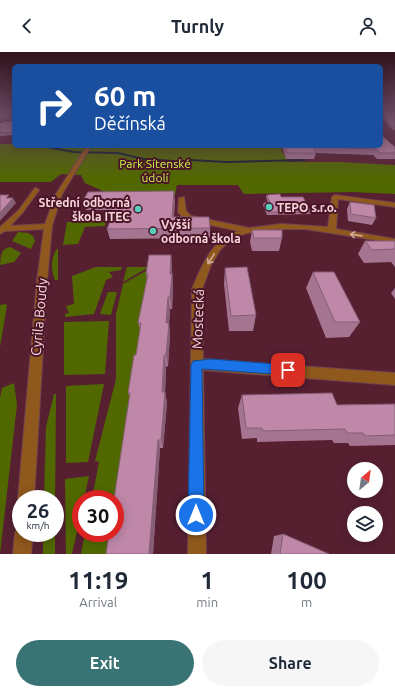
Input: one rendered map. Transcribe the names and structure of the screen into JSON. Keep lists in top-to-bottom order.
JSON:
{
  "streets": {
    "street": ["Cyrila Boudy", "Mostecká"]
  },
  "parks": ["Park Sítenské údolí"],
  "places": ["TEPO s.r.o.", "Střední odborná škola ITEC", "Vyšší odborná škola"],
  "north": "top right",
  "page": {
    "header": "Turnly",
    "turn": ["60 m", "Děčínská"],
    "speed": "26 km/h",
    "limit": "30",
    "eta": [
      "11:19",
      "Arrival",
      "1",
      "min",
      "100",
      "m"
    ],
    "buttons": ["Exit", "Share"]
  }
}
